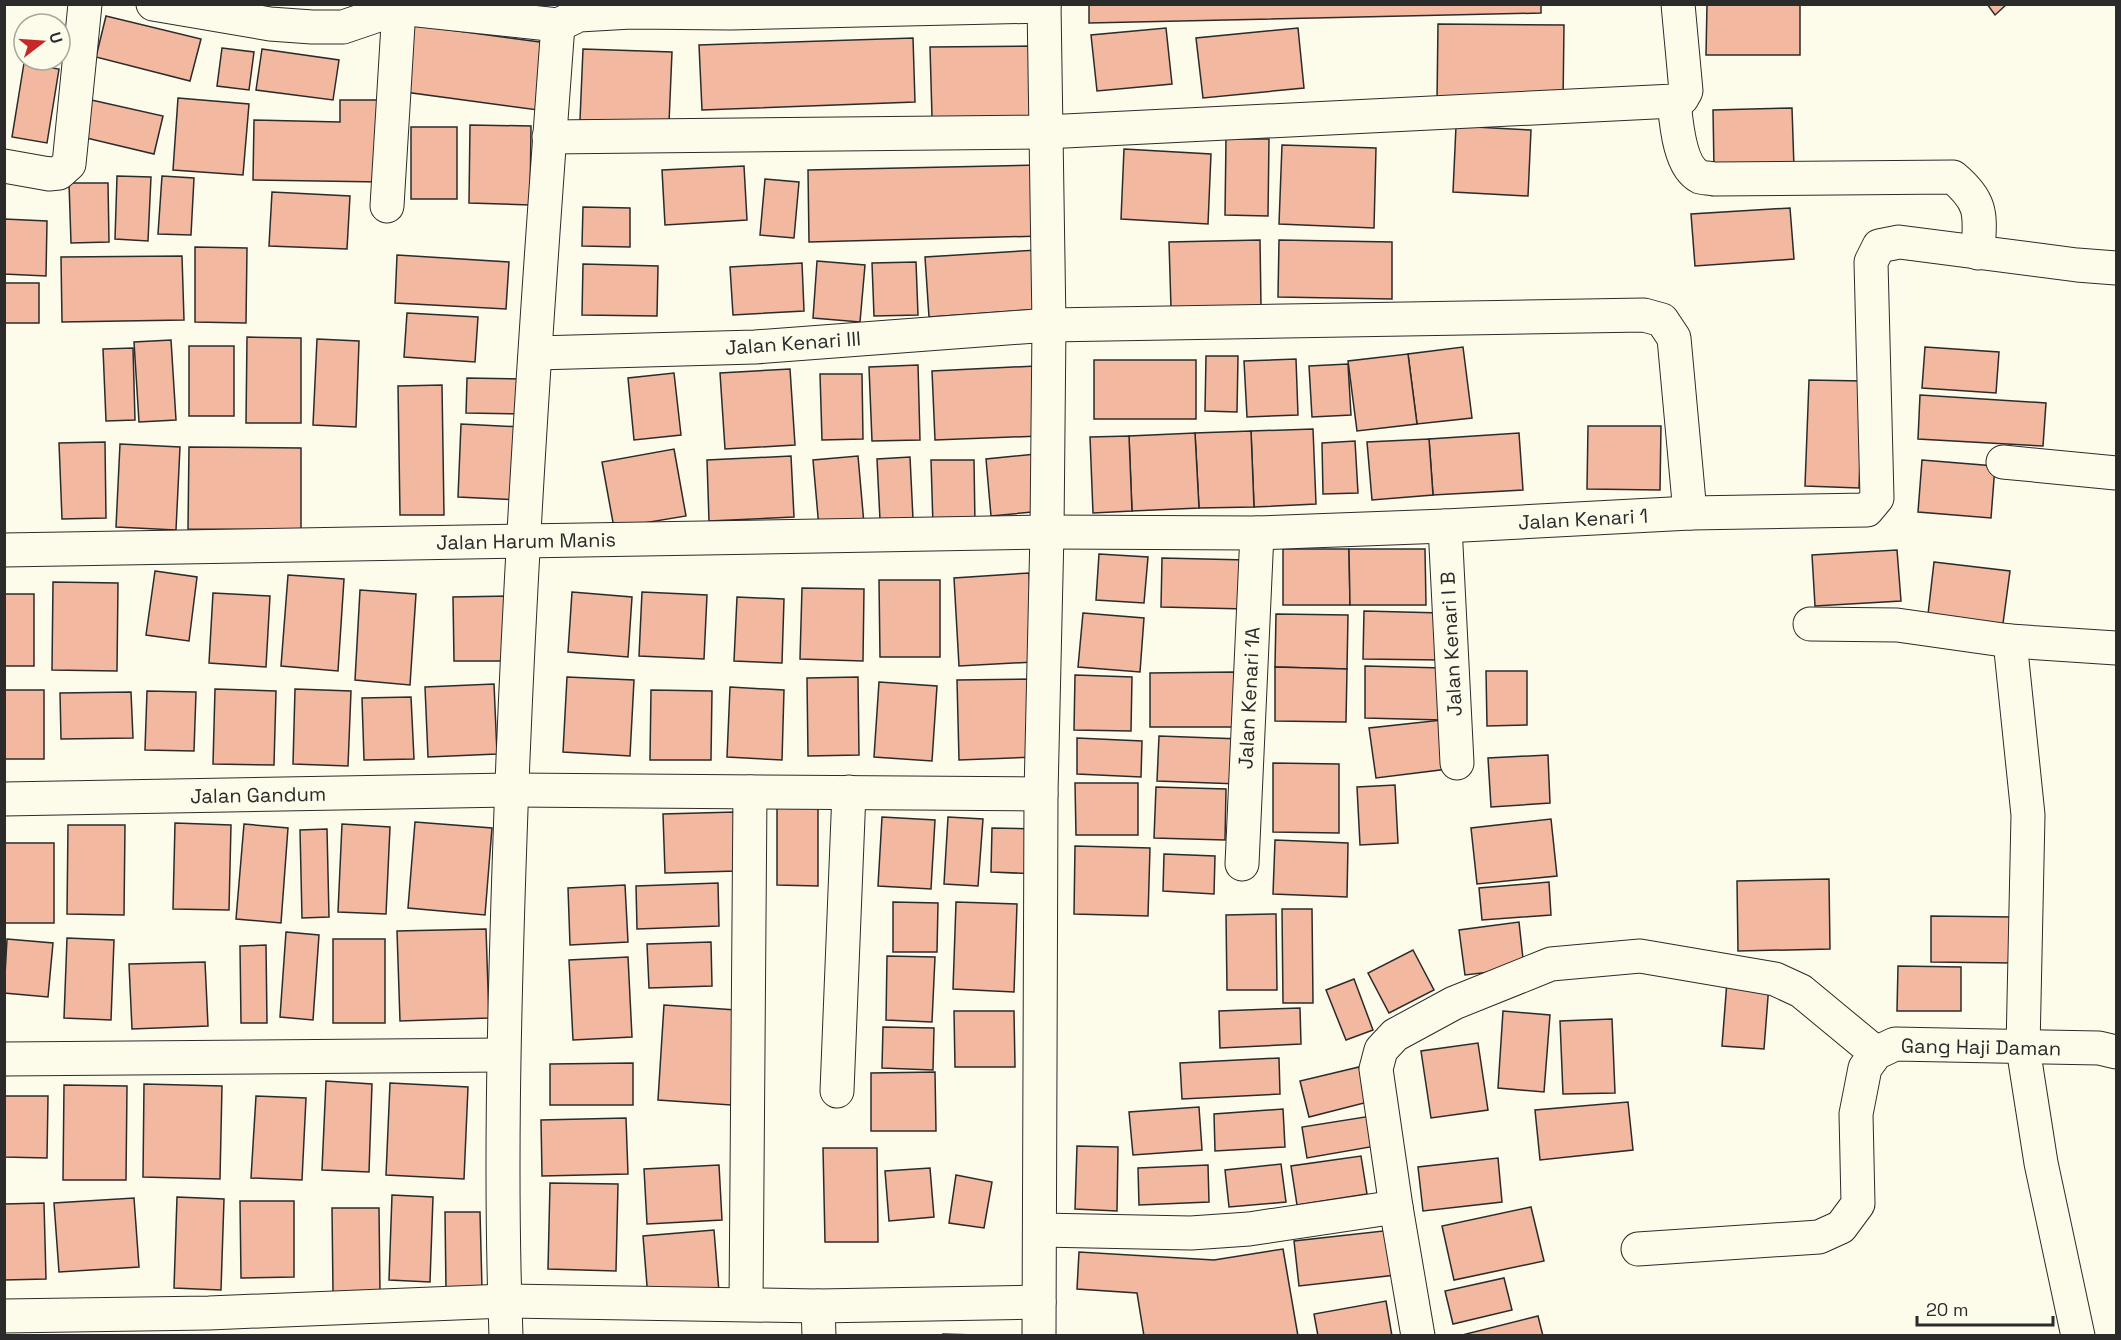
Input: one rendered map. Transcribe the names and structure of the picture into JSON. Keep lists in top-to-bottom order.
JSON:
{
  "streets": {
    "street": [
      "Jalan Kenari III",
      "Jalan Kenari 1",
      "Jalan Harum Manis",
      "Jalan Kenari I B",
      "Jalan Kenari 1A",
      "Jalan Gandum",
      "Gang Haji Daman"
    ]
  },
  "crossings": [
    ["Jalan Kenari III", "Jalan Kenari 1"],
    ["Jalan Kenari 1", "Jalan Harum Manis"],
    ["Jalan Kenari 1", "Jalan Kenari I B"],
    ["Jalan Kenari 1", "Jalan Kenari 1A"]
  ],
  "scale_bar": "20 m",
  "north": "right"
}
